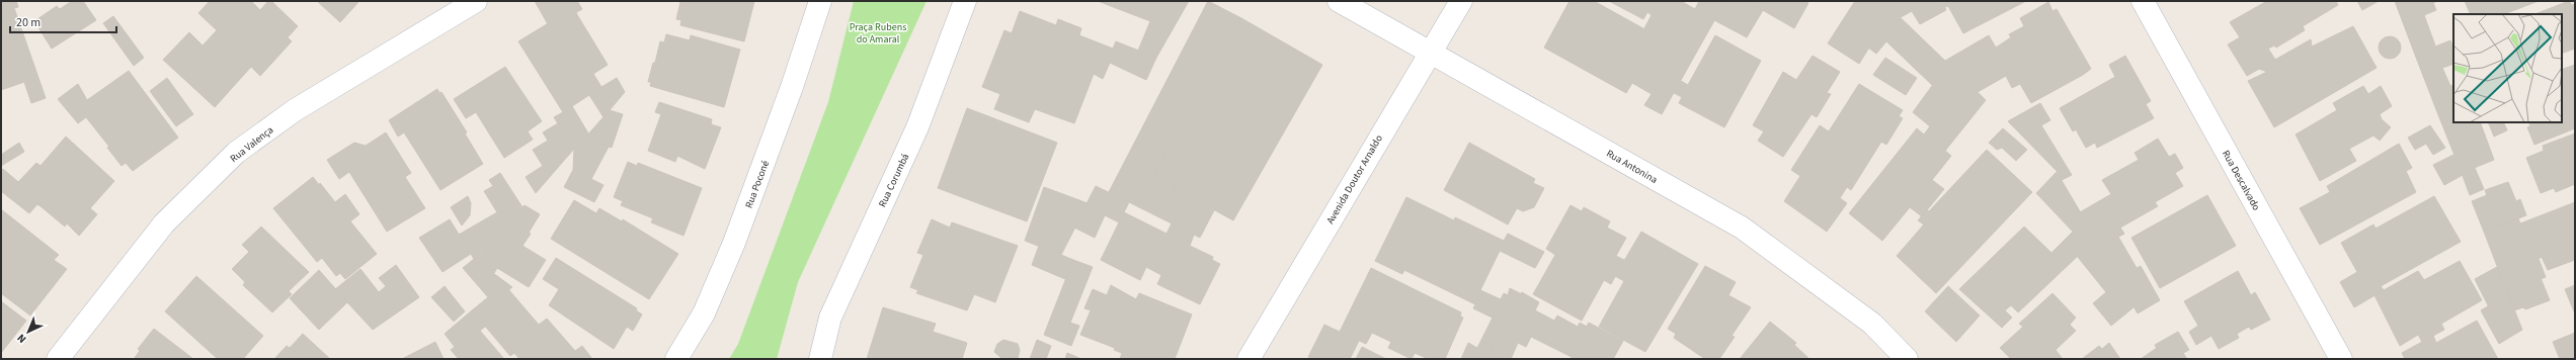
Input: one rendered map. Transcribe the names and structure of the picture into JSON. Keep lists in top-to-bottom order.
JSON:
{
  "streets": {
    "street": [
      "Rua Valença",
      "Rua Antonina",
      "Avenida Doutor Arnaldo",
      "Rua Corumbá",
      "Rua Descalvado",
      "Rua Poconé"
    ]
  },
  "crossings": [
    ["Rua Antonina", "Avenida Doutor Arnaldo"]
  ],
  "parks": ["Praça Rubens do Amaral"],
  "scale_bar": "20 m",
  "north": "bottom left"
}
